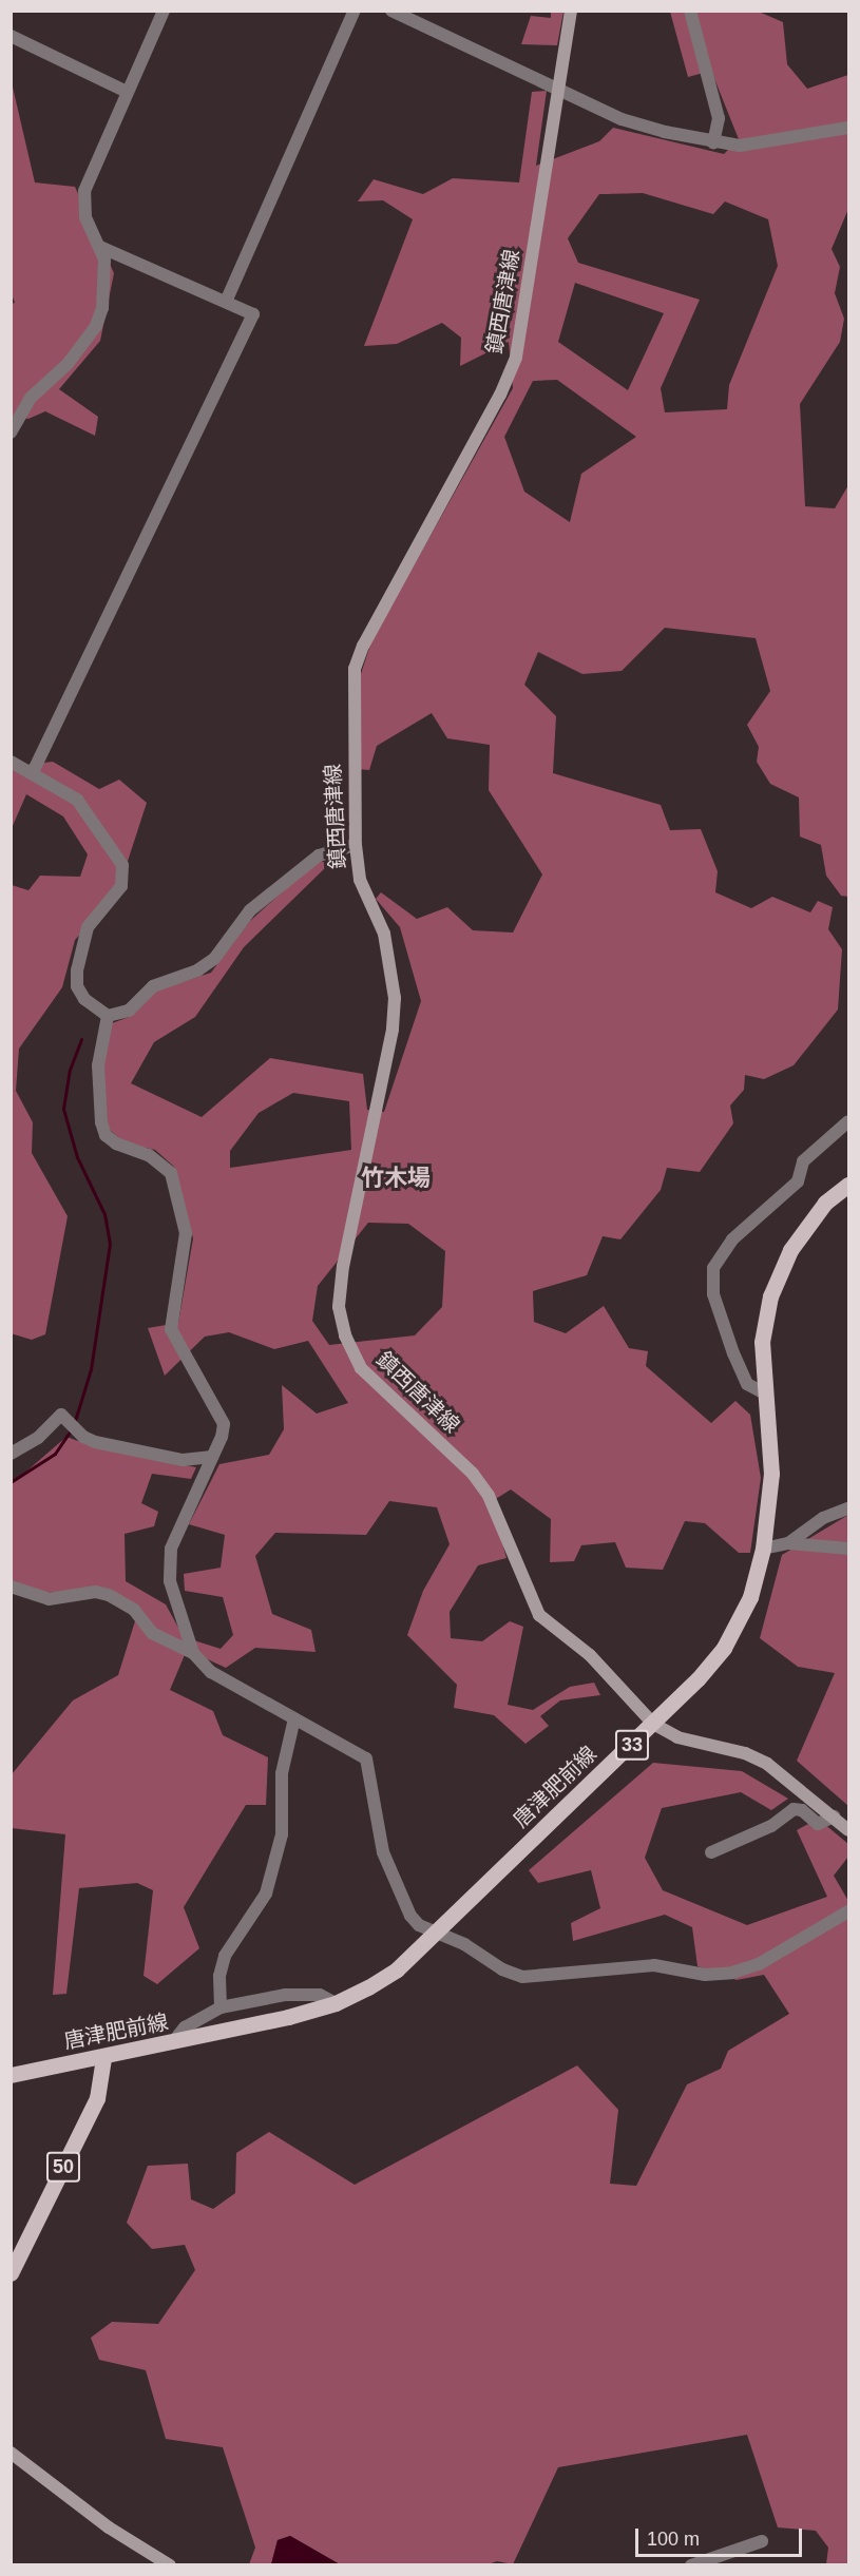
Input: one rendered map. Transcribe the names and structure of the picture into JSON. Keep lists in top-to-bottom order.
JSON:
{
  "streets": {
    "main road": [
      "鎮西唐津線",
      "33",
      "唐津肥前線",
      "50"
    ]
  },
  "crossings": [
    ["鎮西唐津線", "唐津肥前線"],
    ["唐津肥前線", "50"]
  ],
  "districts": ["竹木場"],
  "scale_bar": "100 m"
}
